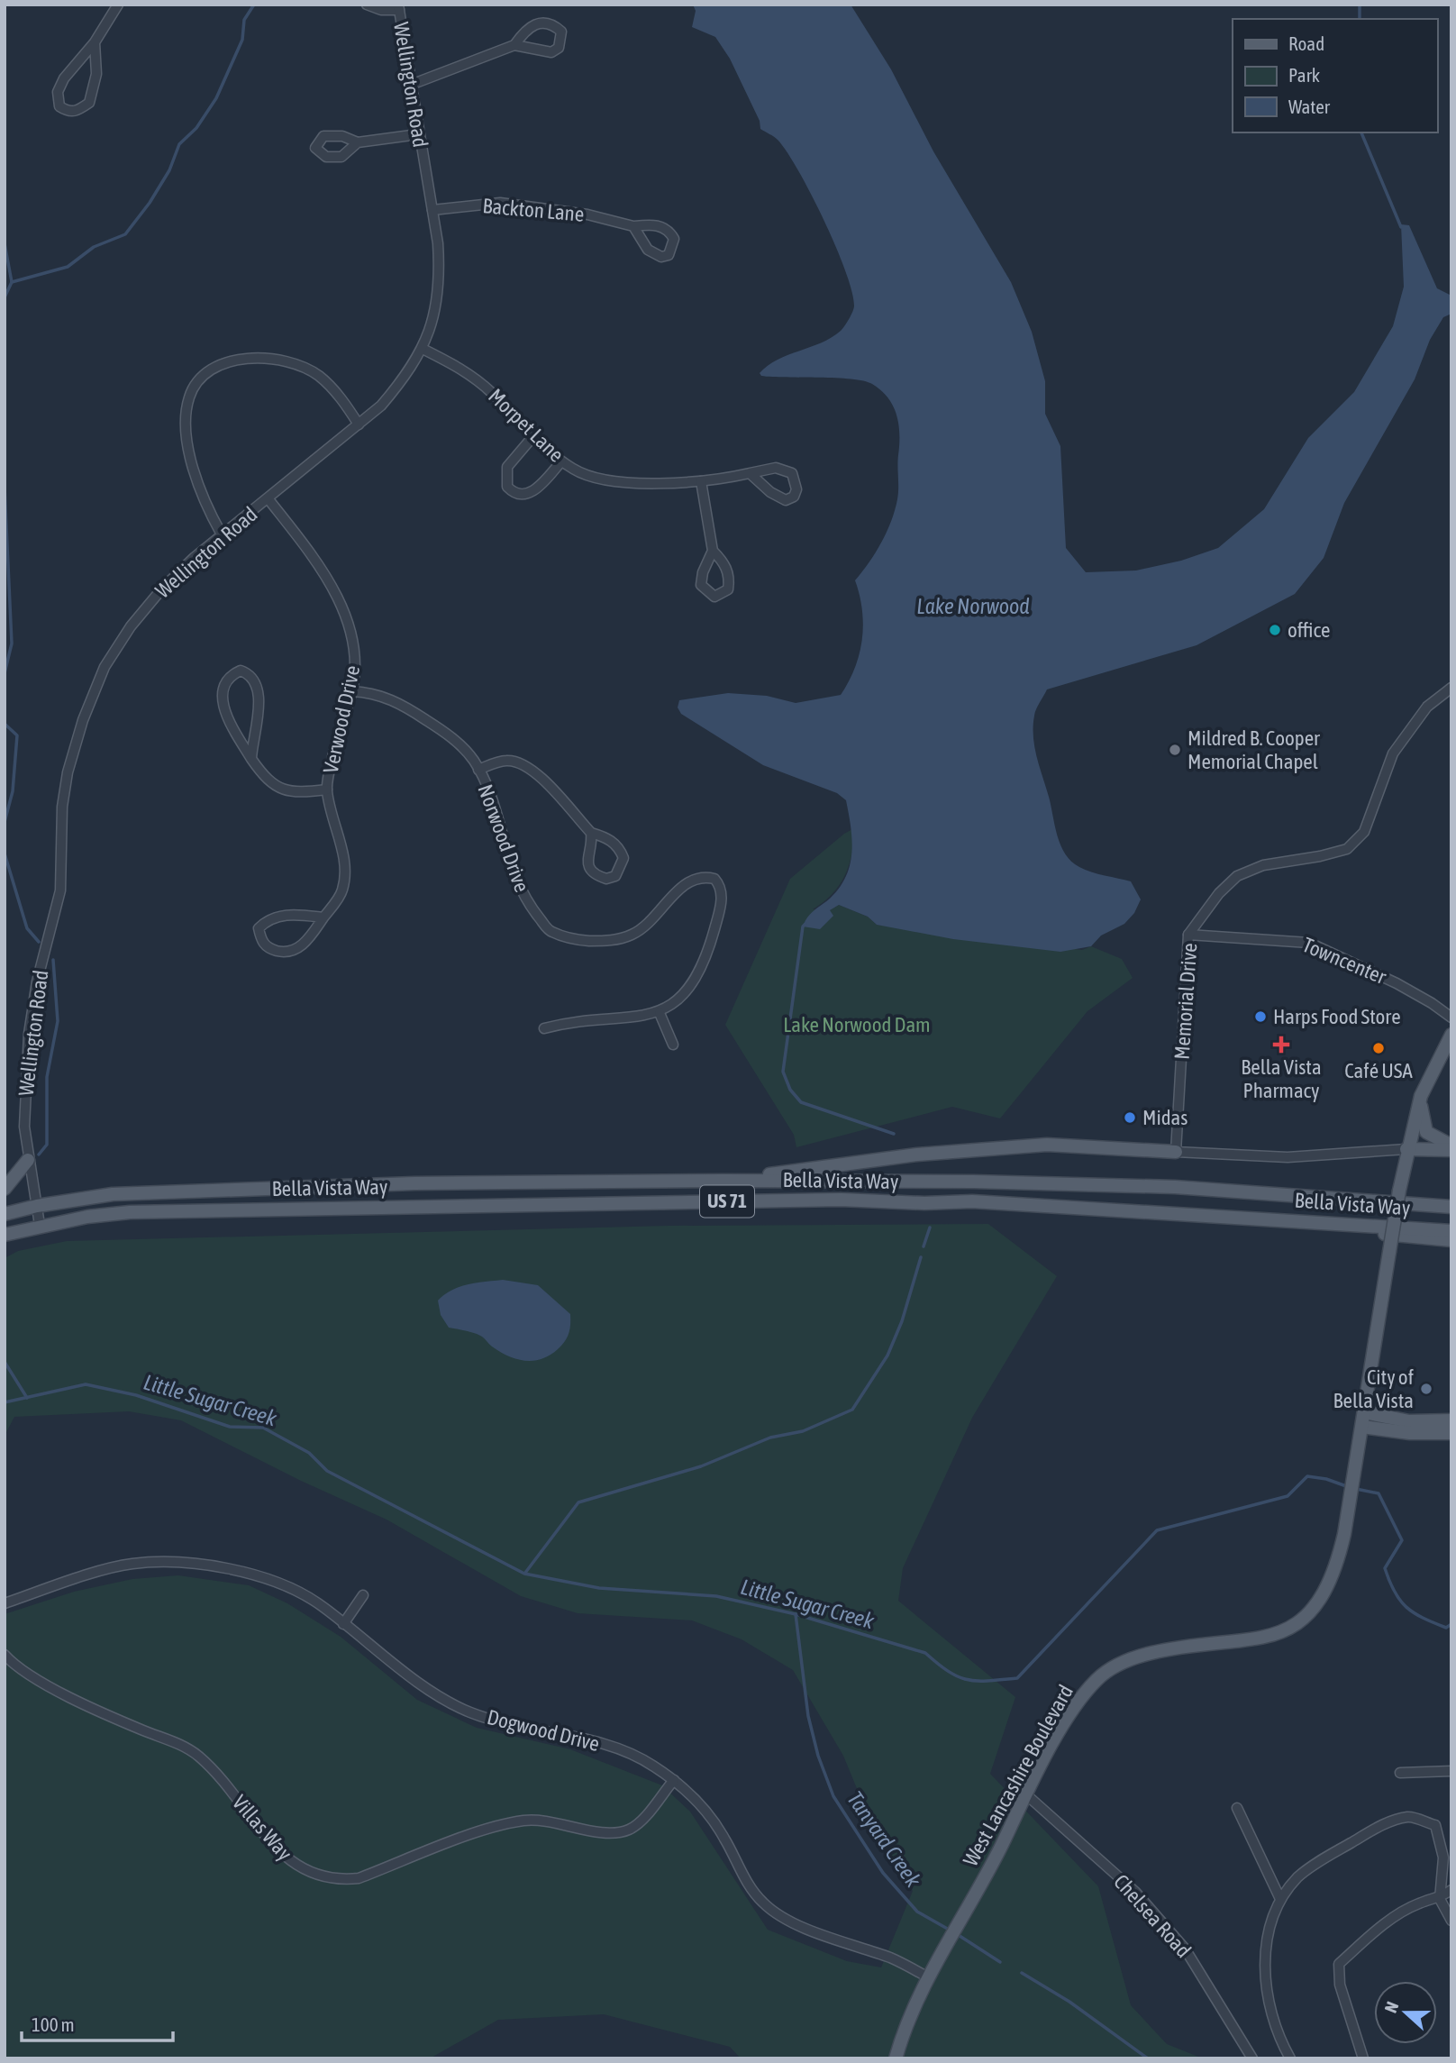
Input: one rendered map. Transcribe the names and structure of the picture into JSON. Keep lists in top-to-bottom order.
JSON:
{
  "streets": {
    "main road": ["Bella Vista Way", "US 71", "West Lancashire Boulevard"],
    "street": [
      "Wellington Road",
      "Backton Lane",
      "Morpet Lane",
      "Verwood Drive",
      "Norwood Drive",
      "Towncenter",
      "Memorial Drive",
      "Dogwood Drive",
      "Villas Way",
      "Chelsea Road"
    ]
  },
  "crossings": [
    ["Wellington Road", "Backton Lane"],
    ["Wellington Road", "Morpet Lane"],
    ["Wellington Road", "Verwood Drive"],
    ["Wellington Road", "Bella Vista Way"],
    ["Verwood Drive", "Norwood Drive"],
    ["Towncenter", "Memorial Drive"],
    ["Dogwood Drive", "West Lancashire Boulevard"],
    ["Dogwood Drive", "Villas Way"],
    ["West Lancashire Boulevard", "Chelsea Road"]
  ],
  "water": ["Lake Norwood", "Little Sugar Creek", "Tanyard Creek"],
  "parks": ["Lake Norwood Dam"],
  "places": {
    "other": [
      "office",
      "Mildred B. Cooper Memorial Chapel",
      "Harps Food Store",
      "Café USA",
      "Midas",
      "City of Bella Vista"
    ],
    "health": ["Bella Vista Pharmacy"]
  },
  "legend": ["Road", "Park", "Water"],
  "scale_bar": "100 m",
  "north": "left"
}
